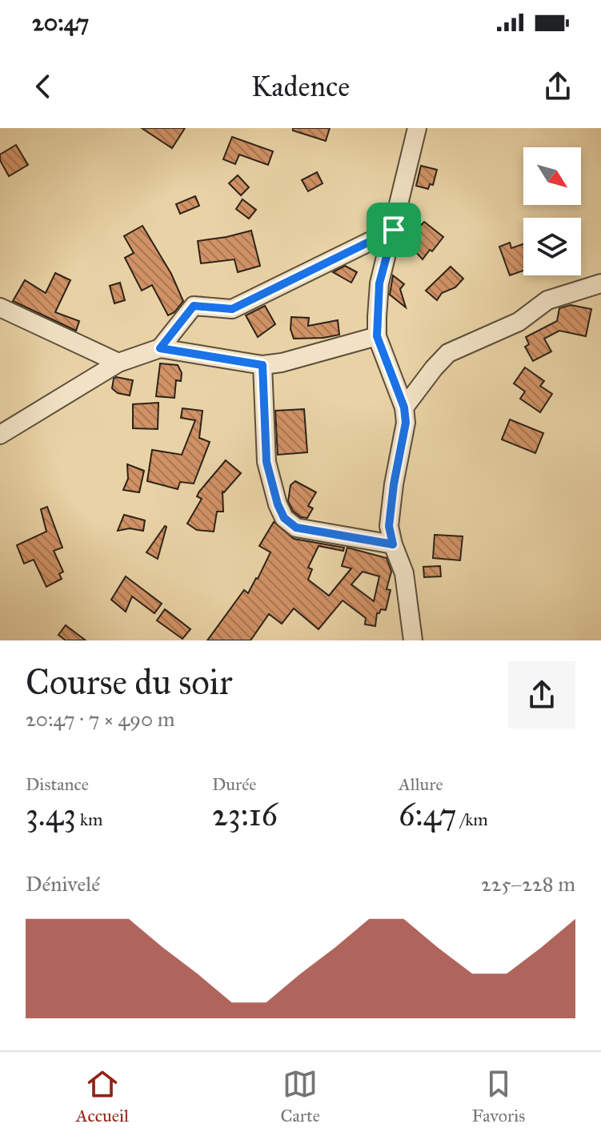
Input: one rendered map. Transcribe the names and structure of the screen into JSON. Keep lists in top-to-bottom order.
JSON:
{
  "north": "bottom right",
  "page": {
    "status": "20:47",
    "header": "Kadence",
    "heading": ["Course du soir", "20:47 · 7 × 490 m"],
    "stats": [
      ["Distance", "3.43 km"],
      ["Durée", "23:16"],
      ["Allure", "6:47 /km"]
    ],
    "chart": ["Dénivelé", "225–228 m"],
    "tabs": ["Accueil", "Carte", "Favoris"]
  }
}
